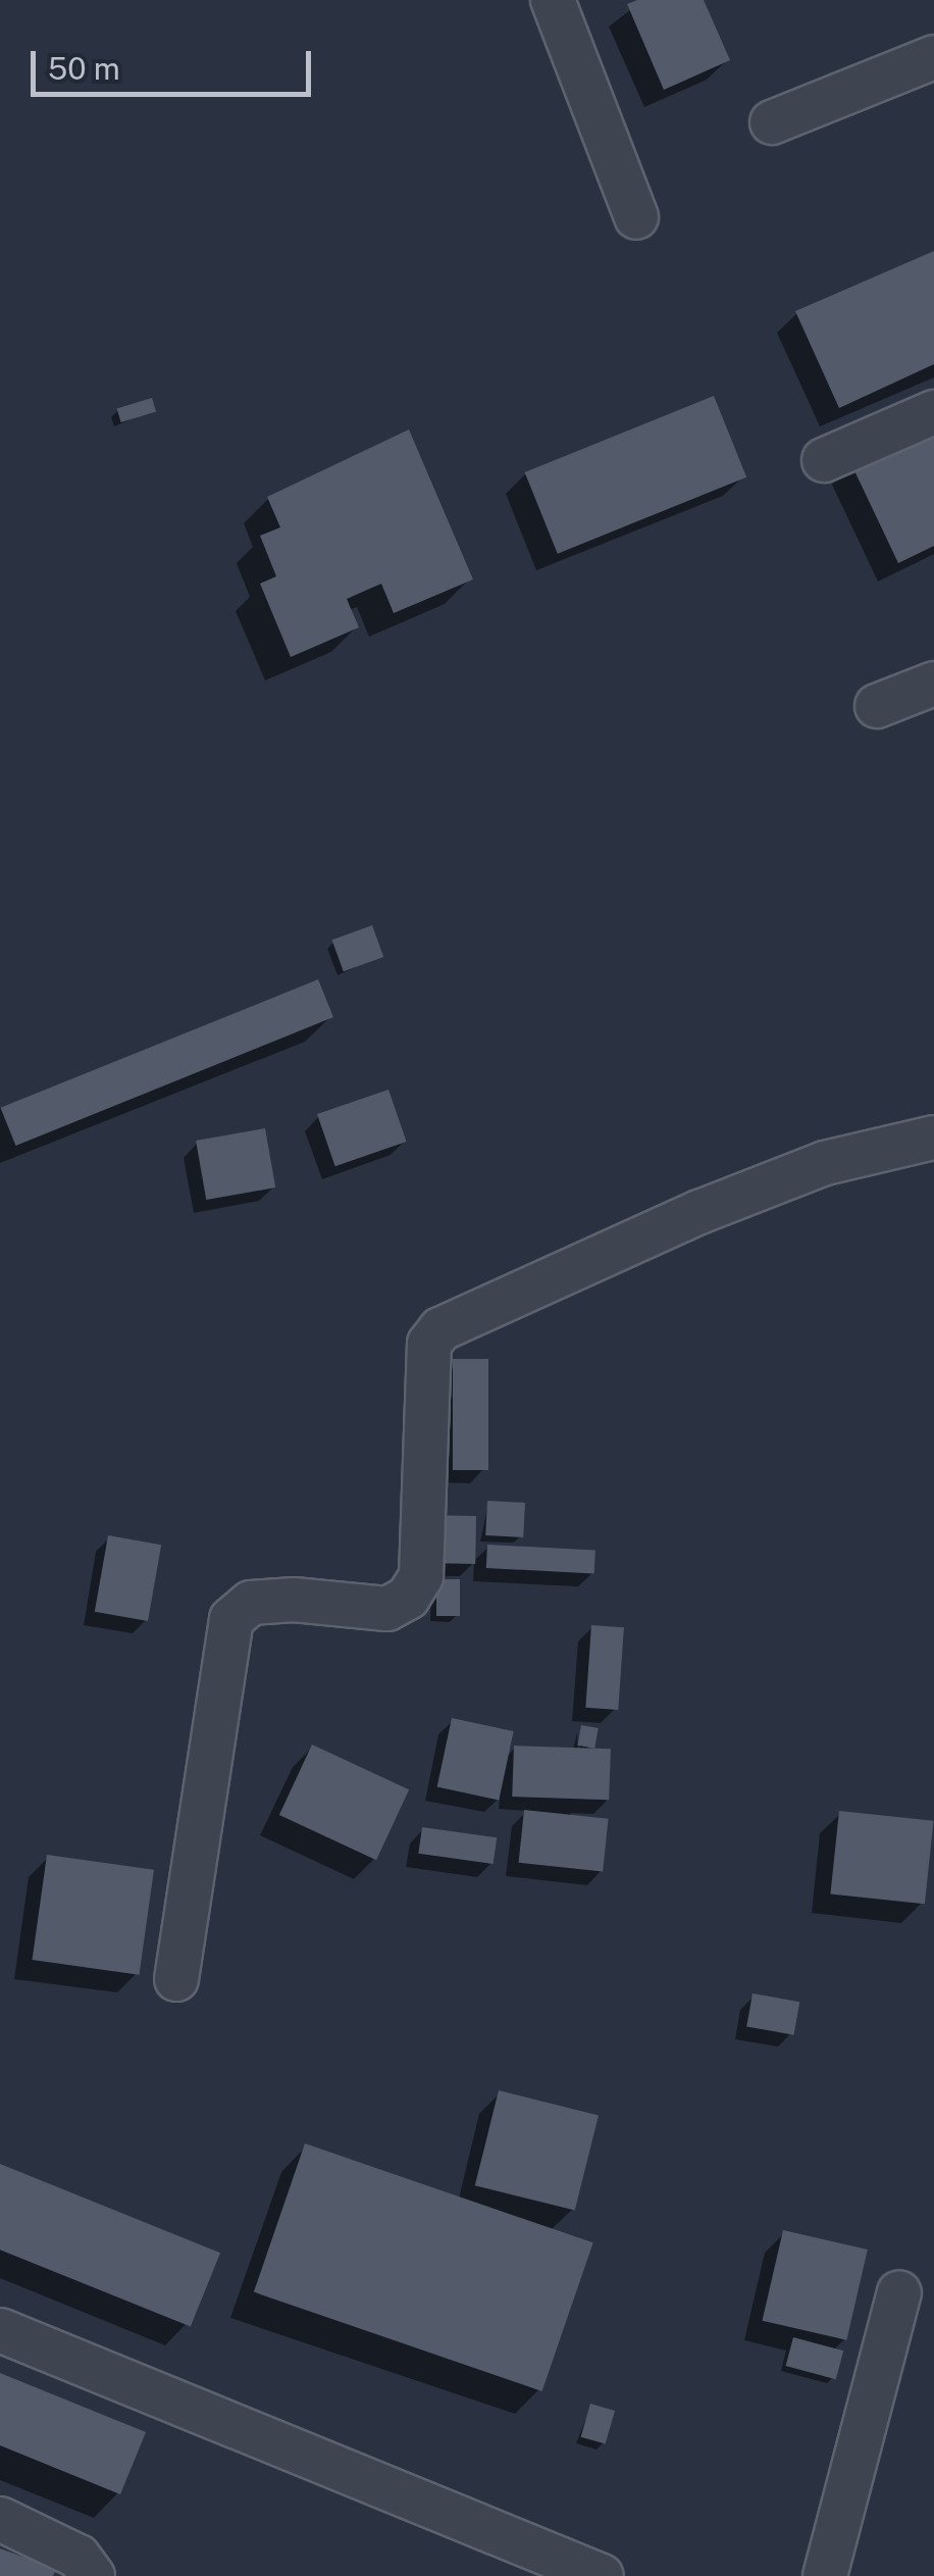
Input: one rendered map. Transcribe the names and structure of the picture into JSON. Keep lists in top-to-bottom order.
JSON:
{
  "scale_bar": "50 m"
}
